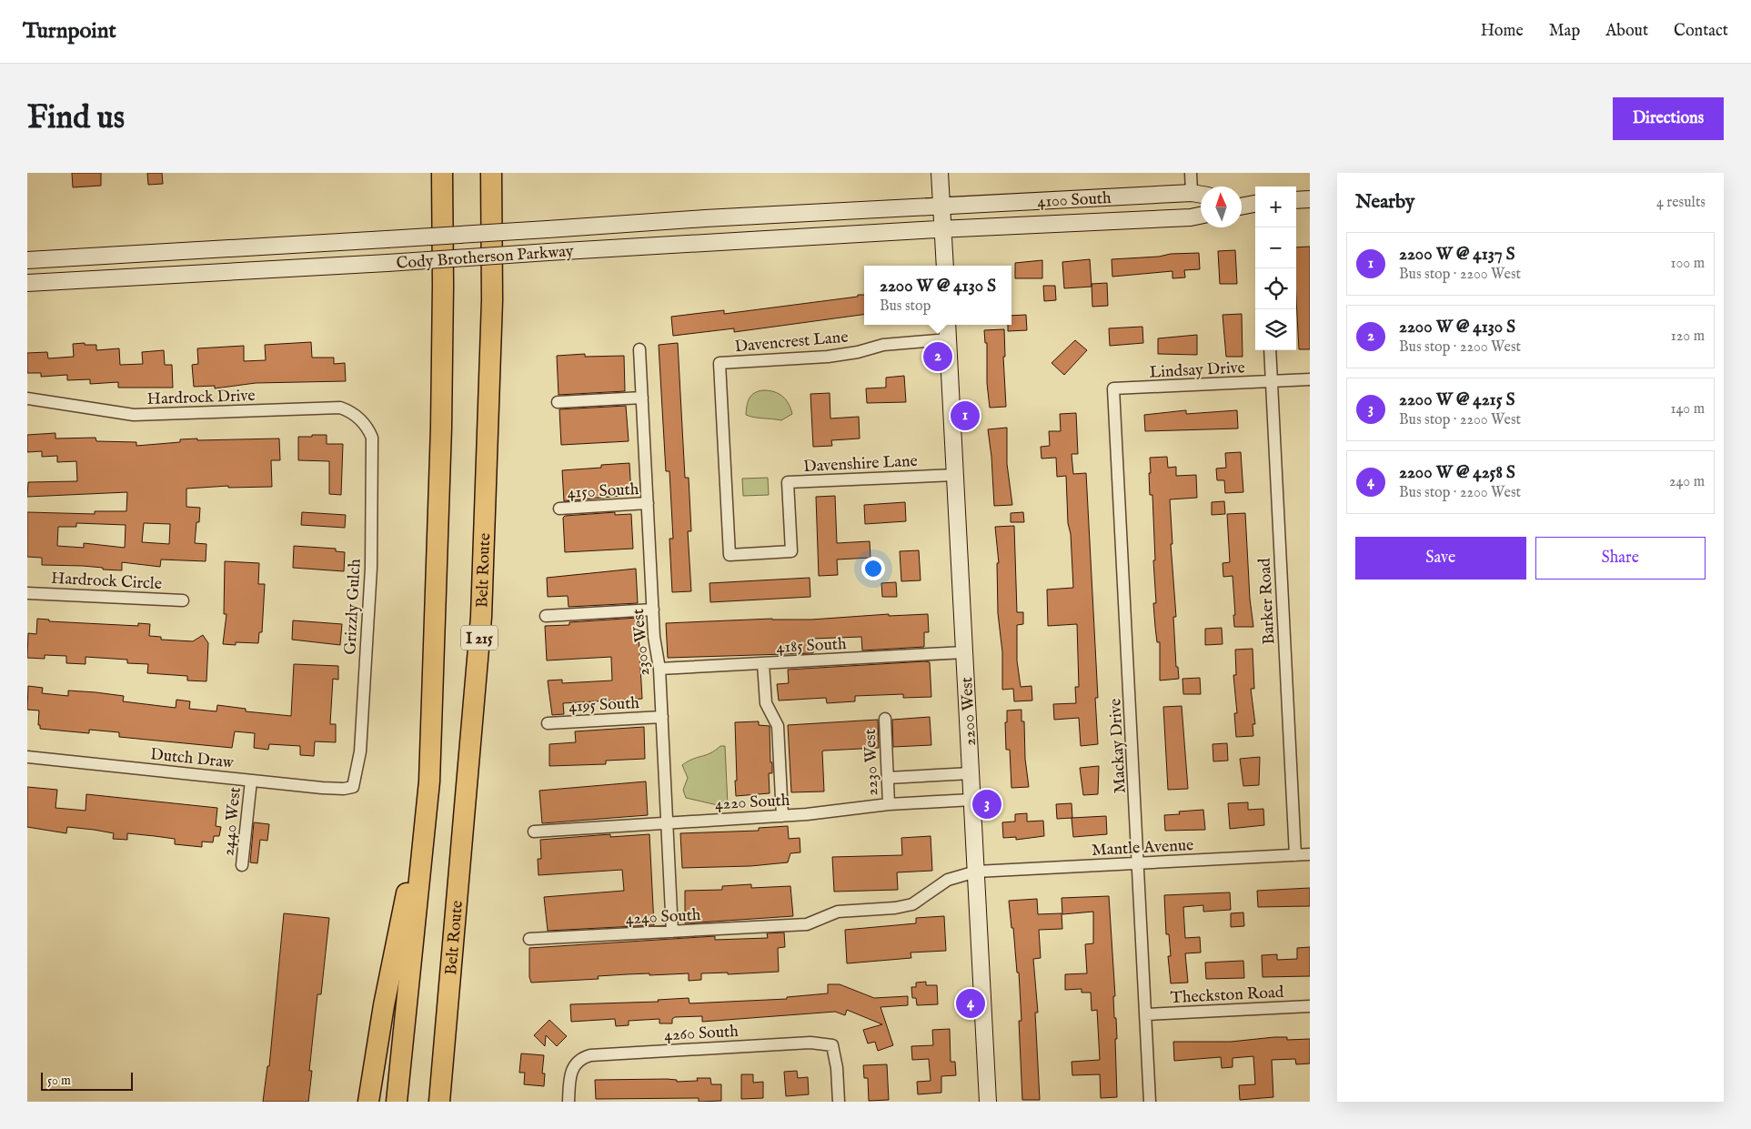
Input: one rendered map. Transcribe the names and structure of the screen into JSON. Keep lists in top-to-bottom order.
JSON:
{
  "streets": {
    "highway": ["Belt Route", "I 215"],
    "main road": ["4100 South", "Cody Brotherson Parkway", "2200 West"],
    "street": [
      "Davencrest Lane",
      "Lindsay Drive",
      "Hardrock Drive",
      "Davenshire Lane",
      "4150 South",
      "Hardrock Circle",
      "Barker Road",
      "Grizzly Gulch",
      "2300 West",
      "4185 South",
      "4195 South",
      "Mackay Drive",
      "Dutch Draw",
      "2230 West",
      "4220 South",
      "2440 West",
      "Mantle Avenue",
      "4240 South",
      "Theckston Road",
      "4260 South"
    ]
  },
  "crossings": [
    ["4100 South", "Cody Brotherson Parkway"],
    ["Davencrest Lane", "Davenshire Lane"],
    ["Davencrest Lane", "2200 West"],
    ["Lindsay Drive", "Barker Road"],
    ["Lindsay Drive", "Mackay Drive"],
    ["Hardrock Drive", "Grizzly Gulch"],
    ["Davenshire Lane", "2200 West"],
    ["4150 South", "2300 West"],
    ["Barker Road", "Mantle Avenue"],
    ["Grizzly Gulch", "Dutch Draw"],
    ["2300 West", "4185 South"],
    ["2300 West", "4195 South"],
    ["2300 West", "4220 South"],
    ["2300 West", "4240 South"],
    ["4185 South", "2200 West"],
    ["2200 West", "4220 South"],
    ["2200 West", "Mantle Avenue"],
    ["Mackay Drive", "Mantle Avenue"],
    ["Mackay Drive", "Theckston Road"],
    ["Dutch Draw", "2440 West"],
    ["2230 West", "4220 South"],
    ["Mantle Avenue", "4240 South"]
  ],
  "scale_bar": "50 m",
  "north": "top",
  "page": {
    "header": "Turnpoint",
    "nav": [
      "Home",
      "Map",
      "About",
      "Contact"
    ],
    "buttons": [
      "Directions",
      ["Save", "Share"]
    ],
    "title": "Find us",
    "heading": ["Nearby", "4 results"],
    "map_buttons": ["+", "−"],
    "list": [
      {
        "mark": "1",
        "name": "2200 W @ 4137 S",
        "note": "Bus stop · 2200 West",
        "value": "100 m"
      },
      {
        "mark": "2",
        "name": "2200 W @ 4130 S",
        "note": "Bus stop · 2200 West",
        "value": "120 m"
      },
      {
        "mark": "3",
        "name": "2200 W @ 4215 S",
        "note": "Bus stop · 2200 West",
        "value": "140 m"
      },
      {
        "mark": "4",
        "name": "2200 W @ 4258 S",
        "note": "Bus stop · 2200 West",
        "value": "240 m"
      }
    ],
    "popup": ["2200 W @ 4130 S", "Bus stop"],
    "pins": [
      "2",
      "1",
      "3",
      "4"
    ],
    "scale": "50 m"
  }
}
